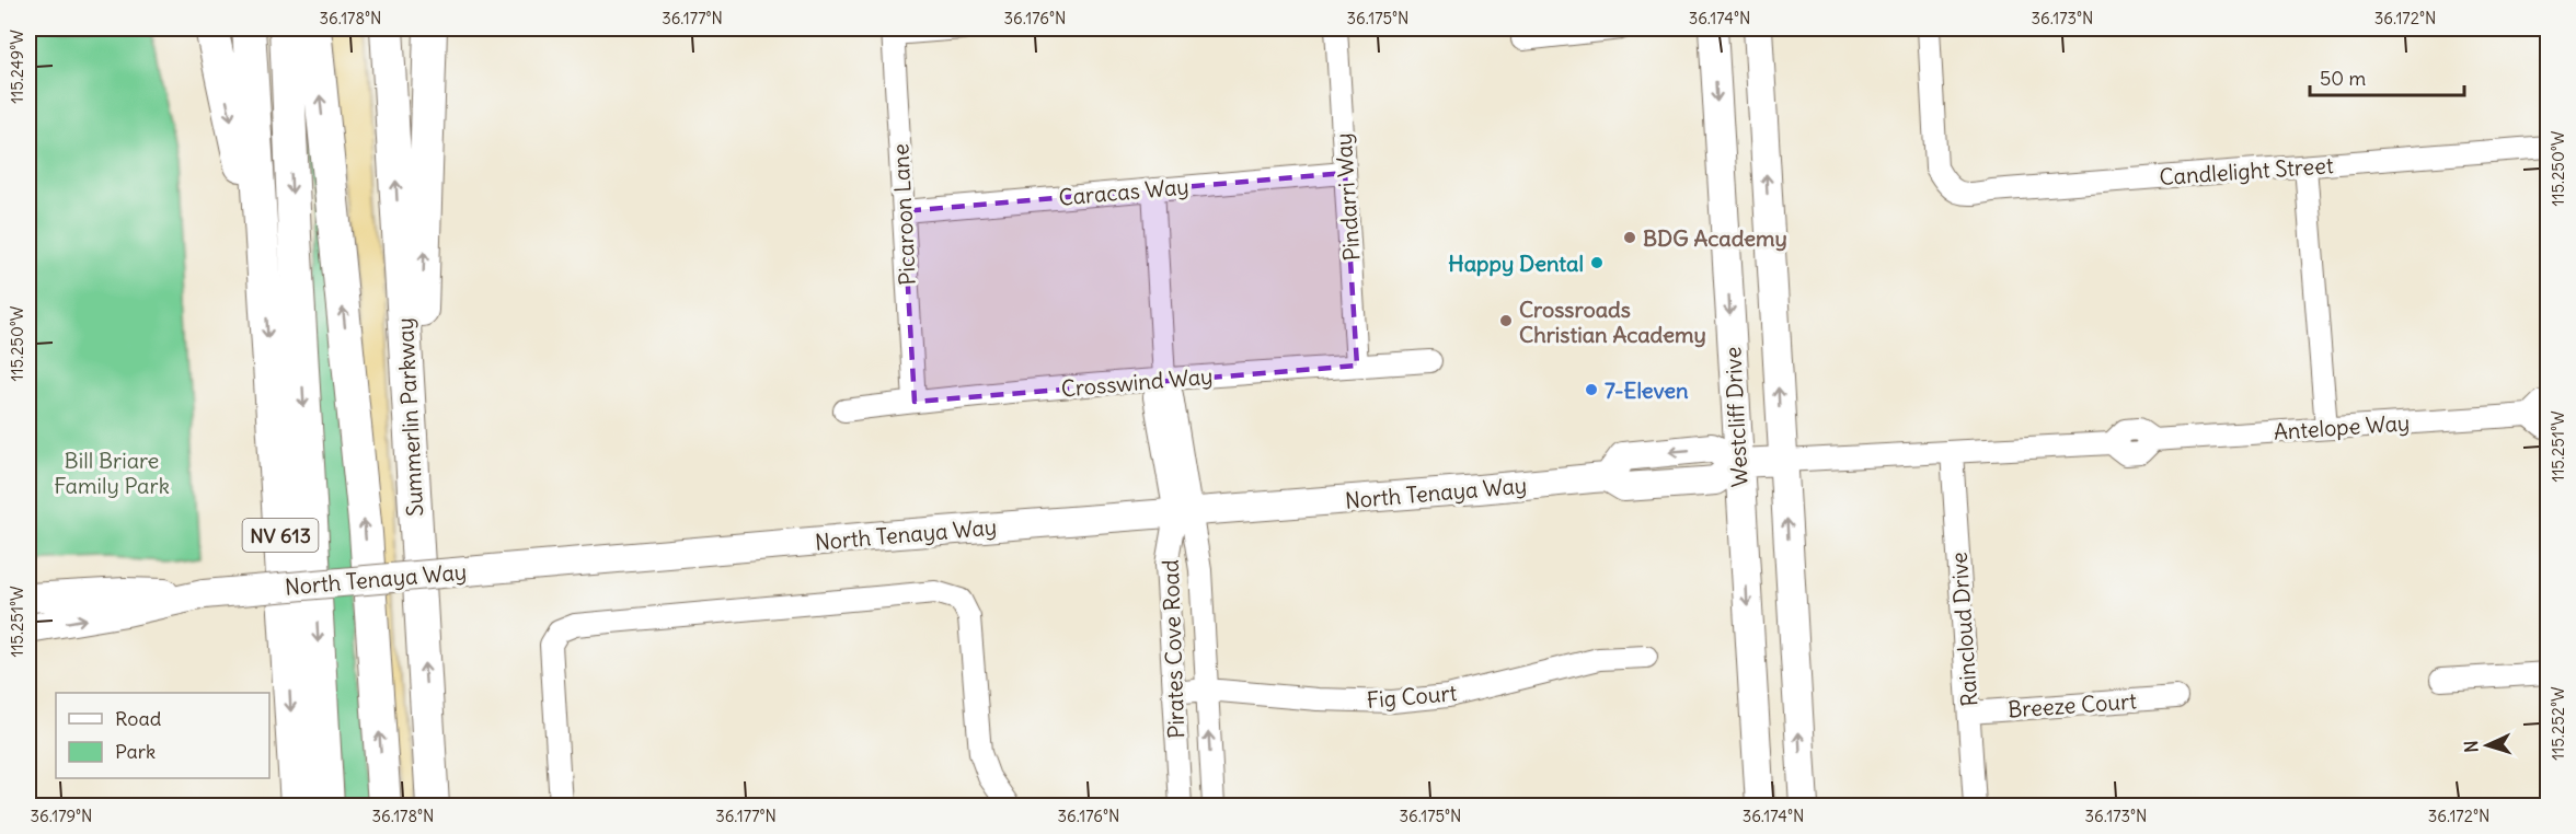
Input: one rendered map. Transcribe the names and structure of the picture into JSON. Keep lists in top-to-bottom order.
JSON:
{
  "streets": {
    "highway": ["Summerlin Parkway", "NV 613"],
    "main road": ["Westcliff Drive", "North Tenaya Way"],
    "street": [
      "Candlelight Street",
      "Caracas Way",
      "Pindarri Way",
      "Picaroon Lane",
      "Crosswind Way",
      "Antelope Way",
      "Raincloud Drive",
      "Pirates Cove Road",
      "Fig Court",
      "Breeze Court"
    ]
  },
  "crossings": [
    ["Caracas Way", "Pindarri Way"],
    ["Caracas Way", "Picaroon Lane"],
    ["Caracas Way", "Pirates Cove Road"],
    ["Pindarri Way", "Crosswind Way"],
    ["Picaroon Lane", "Crosswind Way"],
    ["Crosswind Way", "Pirates Cove Road"],
    ["Westcliff Drive", "Antelope Way"],
    ["Westcliff Drive", "North Tenaya Way"],
    ["Antelope Way", "North Tenaya Way"],
    ["Antelope Way", "Raincloud Drive"],
    ["North Tenaya Way", "Pirates Cove Road"],
    ["Raincloud Drive", "Breeze Court"],
    ["Pirates Cove Road", "Fig Court"]
  ],
  "parks": ["Bill Briare Family Park"],
  "places": [
    "BDG Academy",
    "Happy Dental",
    "Crossroads Christian Academy",
    "7-Eleven"
  ],
  "legend": ["Road", "Park"],
  "scale_bar": "50 m",
  "north": "left",
  "coordinates": [
    "36.178°N",
    "36.177°N",
    "36.176°N",
    "36.175°N",
    "36.174°N",
    "36.173°N",
    "36.172°N",
    "115.249°W",
    "115.250°W",
    "115.251°W",
    "115.252°W",
    "36.179°N"
  ]
}
